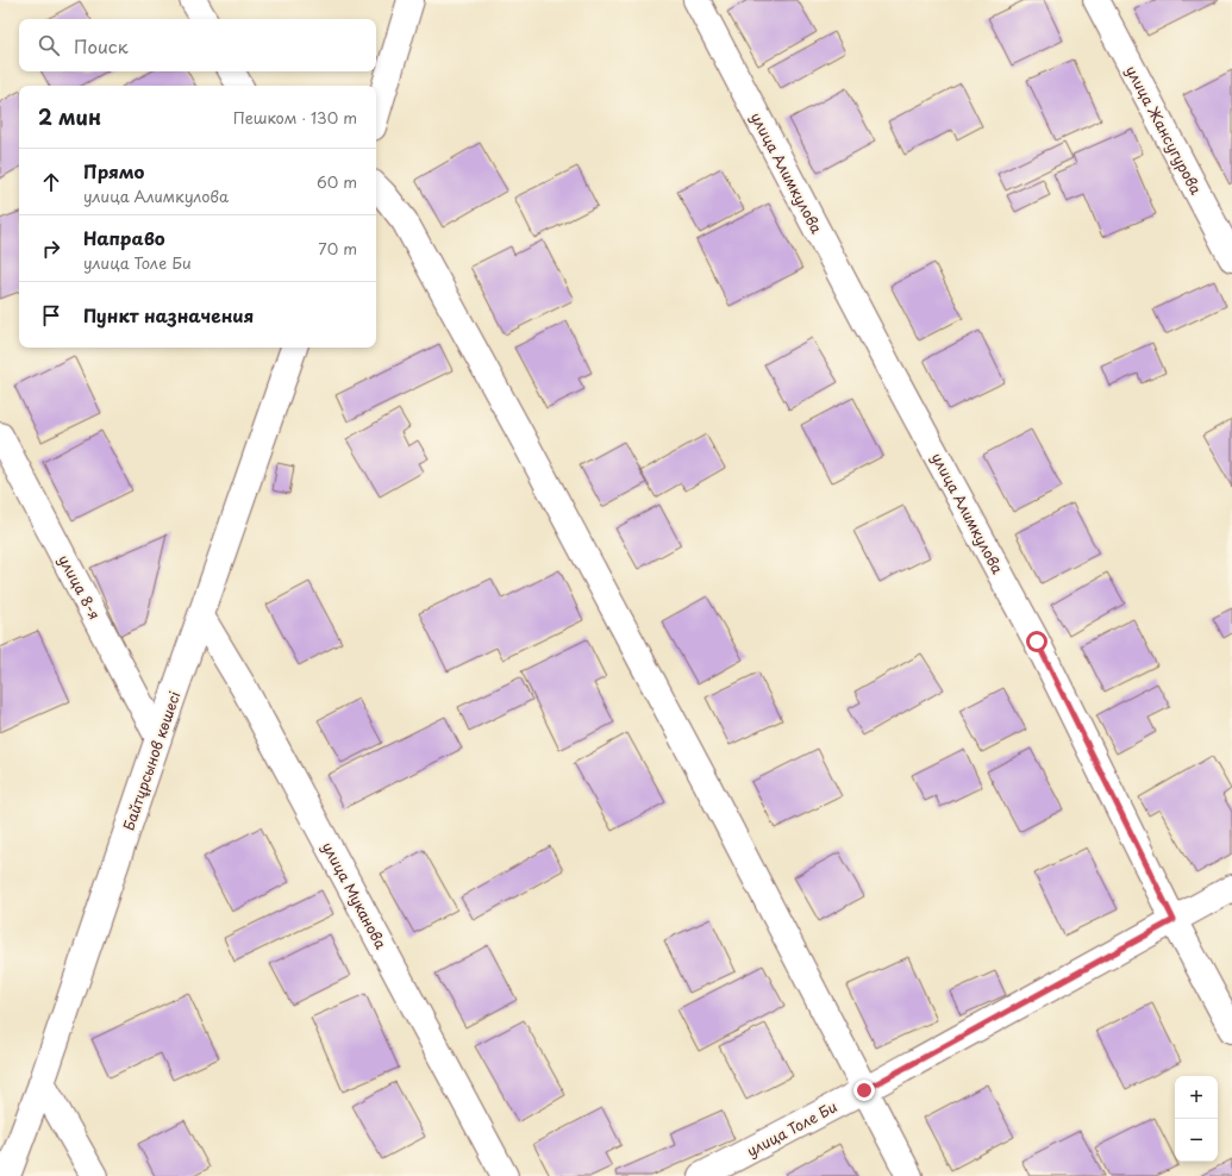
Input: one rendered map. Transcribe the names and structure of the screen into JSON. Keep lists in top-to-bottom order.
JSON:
{
  "streets": {
    "street": [
      "улица Жансугурова",
      "улица Алимкулова",
      "улица 8-я",
      "Байтұрсынов көшесі",
      "улица Муканова",
      "улица Толе Би"
    ]
  },
  "crossings": [
    ["улица Алимкулова", "улица Толе Би"],
    ["улица 8-я", "Байтұрсынов көшесі"],
    ["Байтұрсынов көшесі", "улица Муканова"]
  ],
  "page": {
    "search": "Поиск",
    "heading": ["2 мин", "Пешком · 130 m"],
    "list": [
      ["Прямо", "улица Алимкулова", "60 m"],
      ["Направо", "улица Толе Би", "70 m"],
      "Пункт назначения"
    ],
    "map_buttons": ["+", "−"]
  }
}
